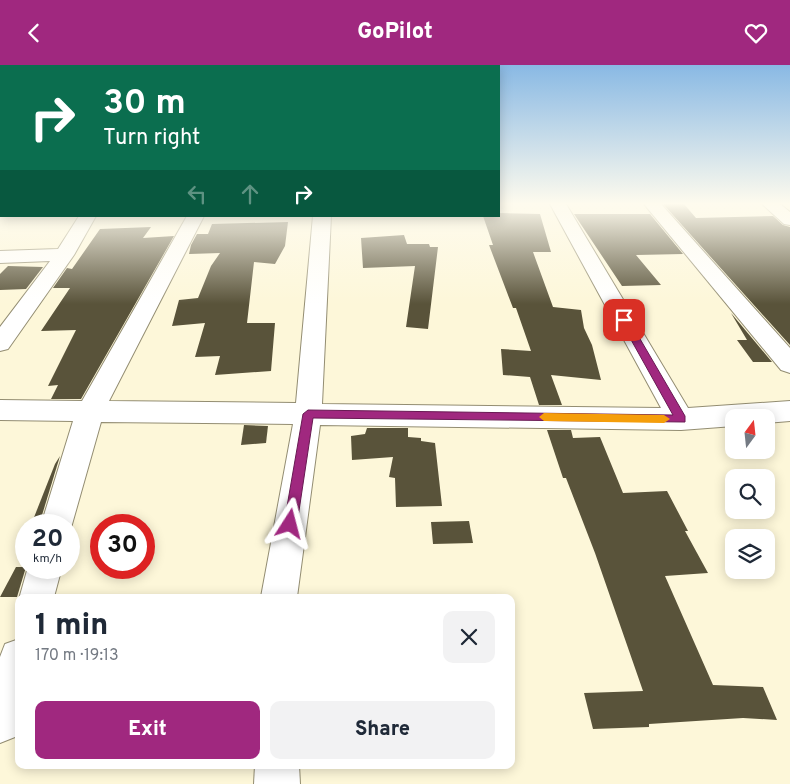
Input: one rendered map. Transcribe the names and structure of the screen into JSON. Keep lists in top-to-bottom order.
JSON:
{
  "north": "top",
  "page": {
    "header": "GoPilot",
    "turn": ["30 m", "Turn right"],
    "speed": "20 km/h",
    "limit": "30",
    "heading": ["1 min", "170 m · 19:13"],
    "buttons": ["Exit", "Share"]
  }
}
